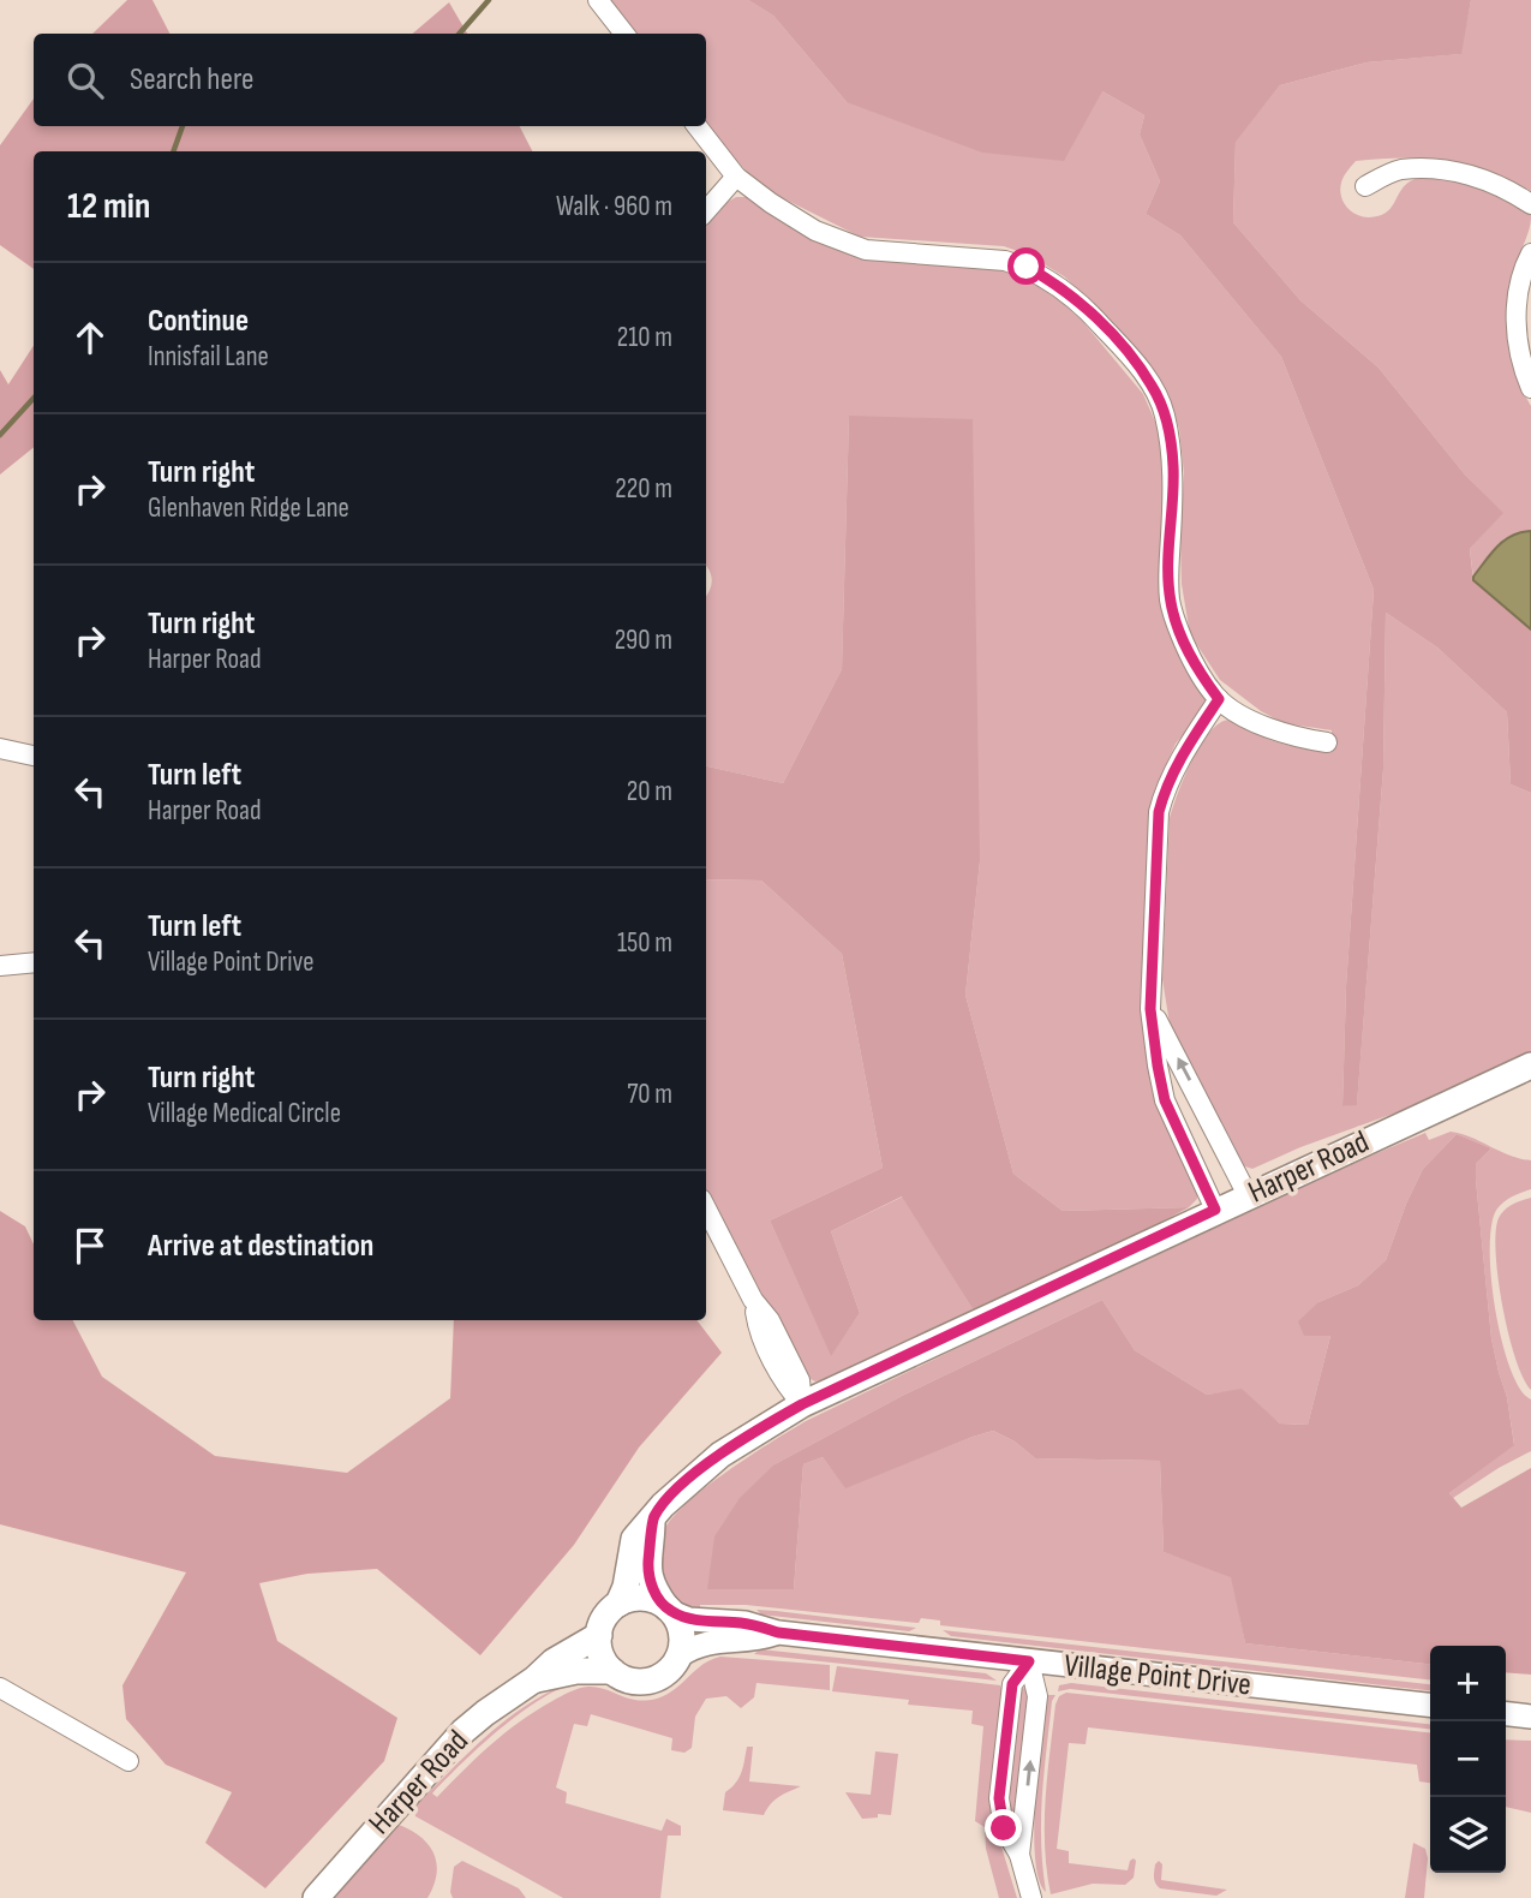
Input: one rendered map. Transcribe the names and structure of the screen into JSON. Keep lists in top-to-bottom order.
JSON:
{
  "streets": {
    "main road": ["Harper Road"],
    "street": ["Village Point Drive"]
  },
  "crossings": [
    ["Harper Road", "Village Point Drive"]
  ],
  "page": {
    "search": "Search here",
    "heading": ["12 min", "Walk · 960 m"],
    "list": [
      ["Continue", "Innisfail Lane", "210 m"],
      ["Turn right", "Glenhaven Ridge Lane", "220 m"],
      ["Turn right", "Harper Road", "290 m"],
      ["Turn left", "Harper Road", "20 m"],
      ["Turn left", "Village Point Drive", "150 m"],
      ["Turn right", "Village Medical Circle", "70 m"],
      "Arrive at destination"
    ],
    "map_buttons": ["+", "−"]
  }
}
